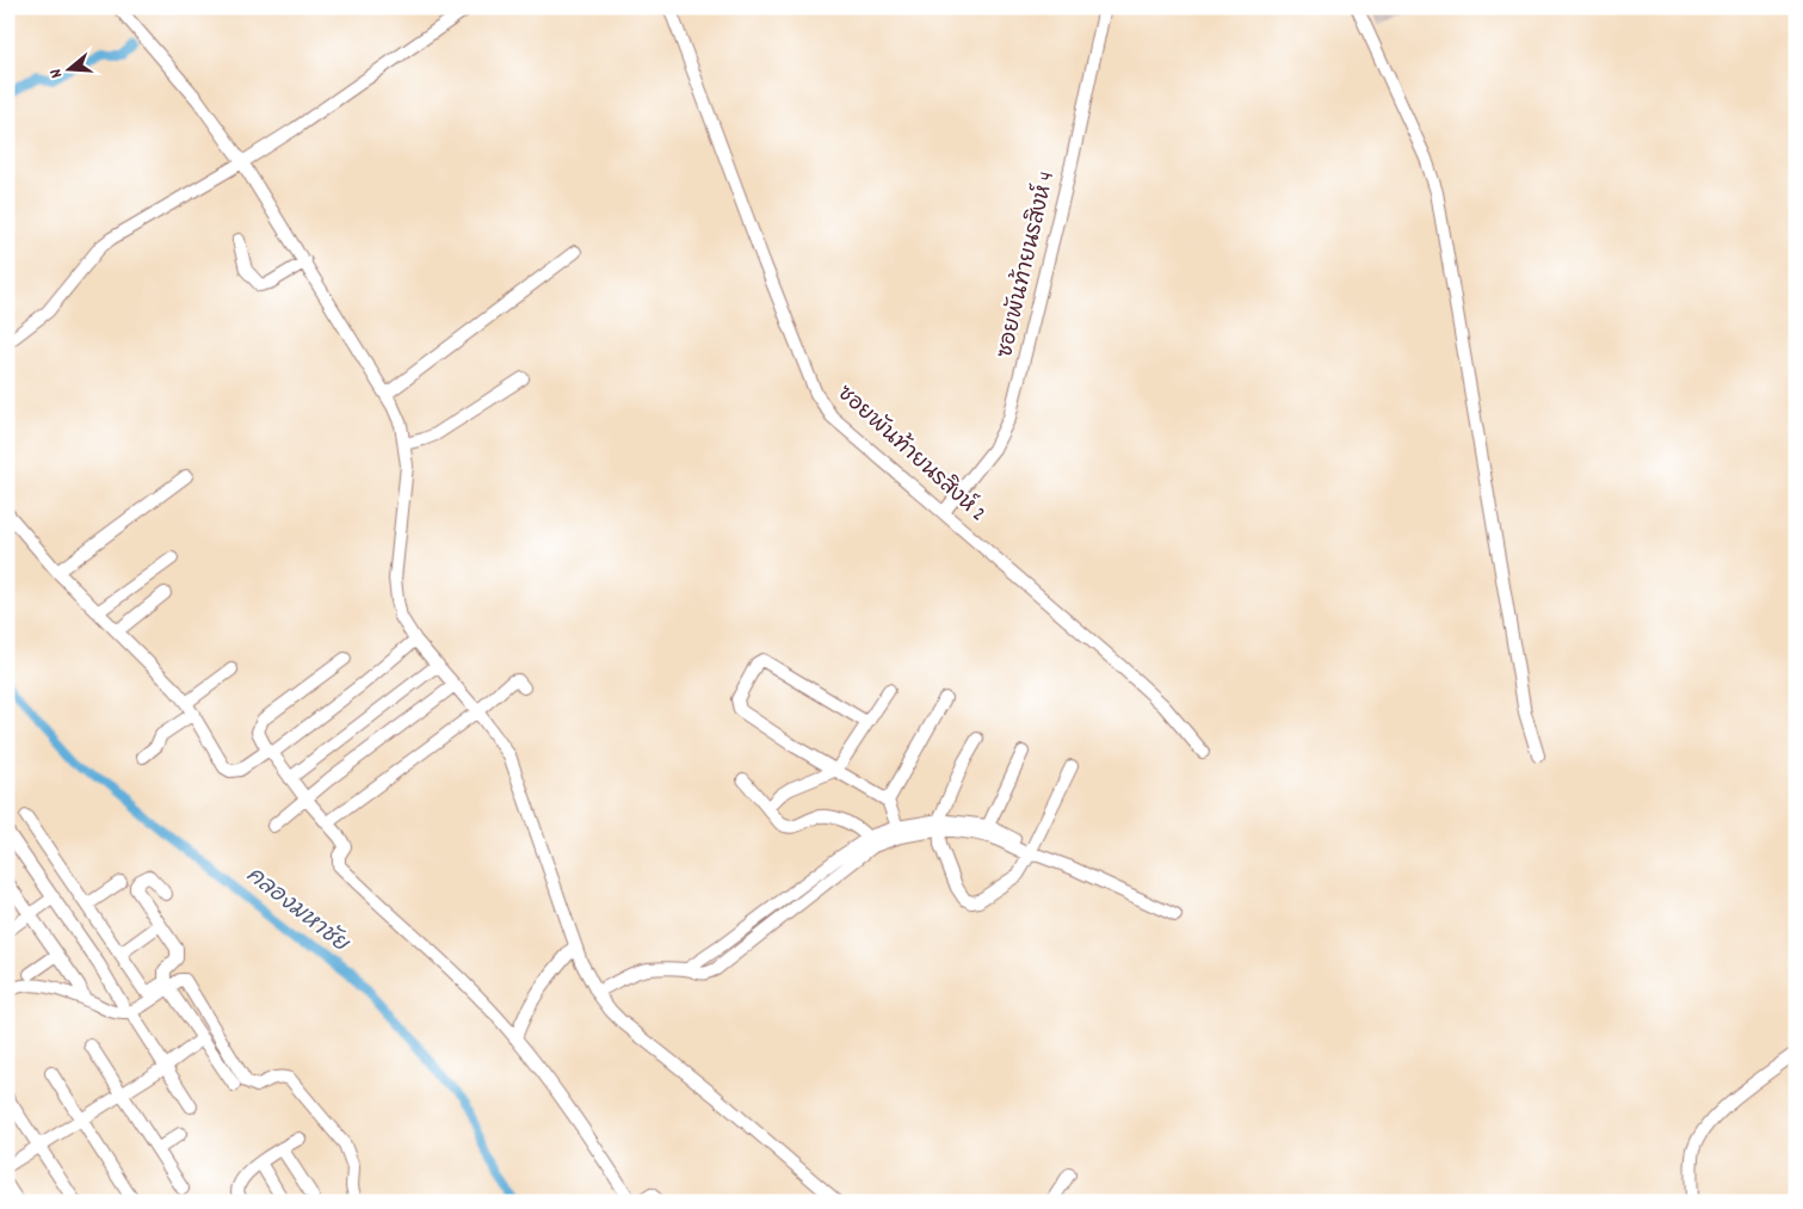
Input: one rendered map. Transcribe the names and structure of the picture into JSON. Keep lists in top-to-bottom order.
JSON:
{
  "streets": {
    "street": ["ซอยพันท้ายนรสิงห์ 4", "ซอยพันท้ายนรสิงห์ 2"]
  },
  "crossings": [
    ["ซอยพันท้ายนรสิงห์ 4", "ซอยพันท้ายนรสิงห์ 2"]
  ],
  "water": ["คลองมหาชัย"],
  "north": "left"
}
